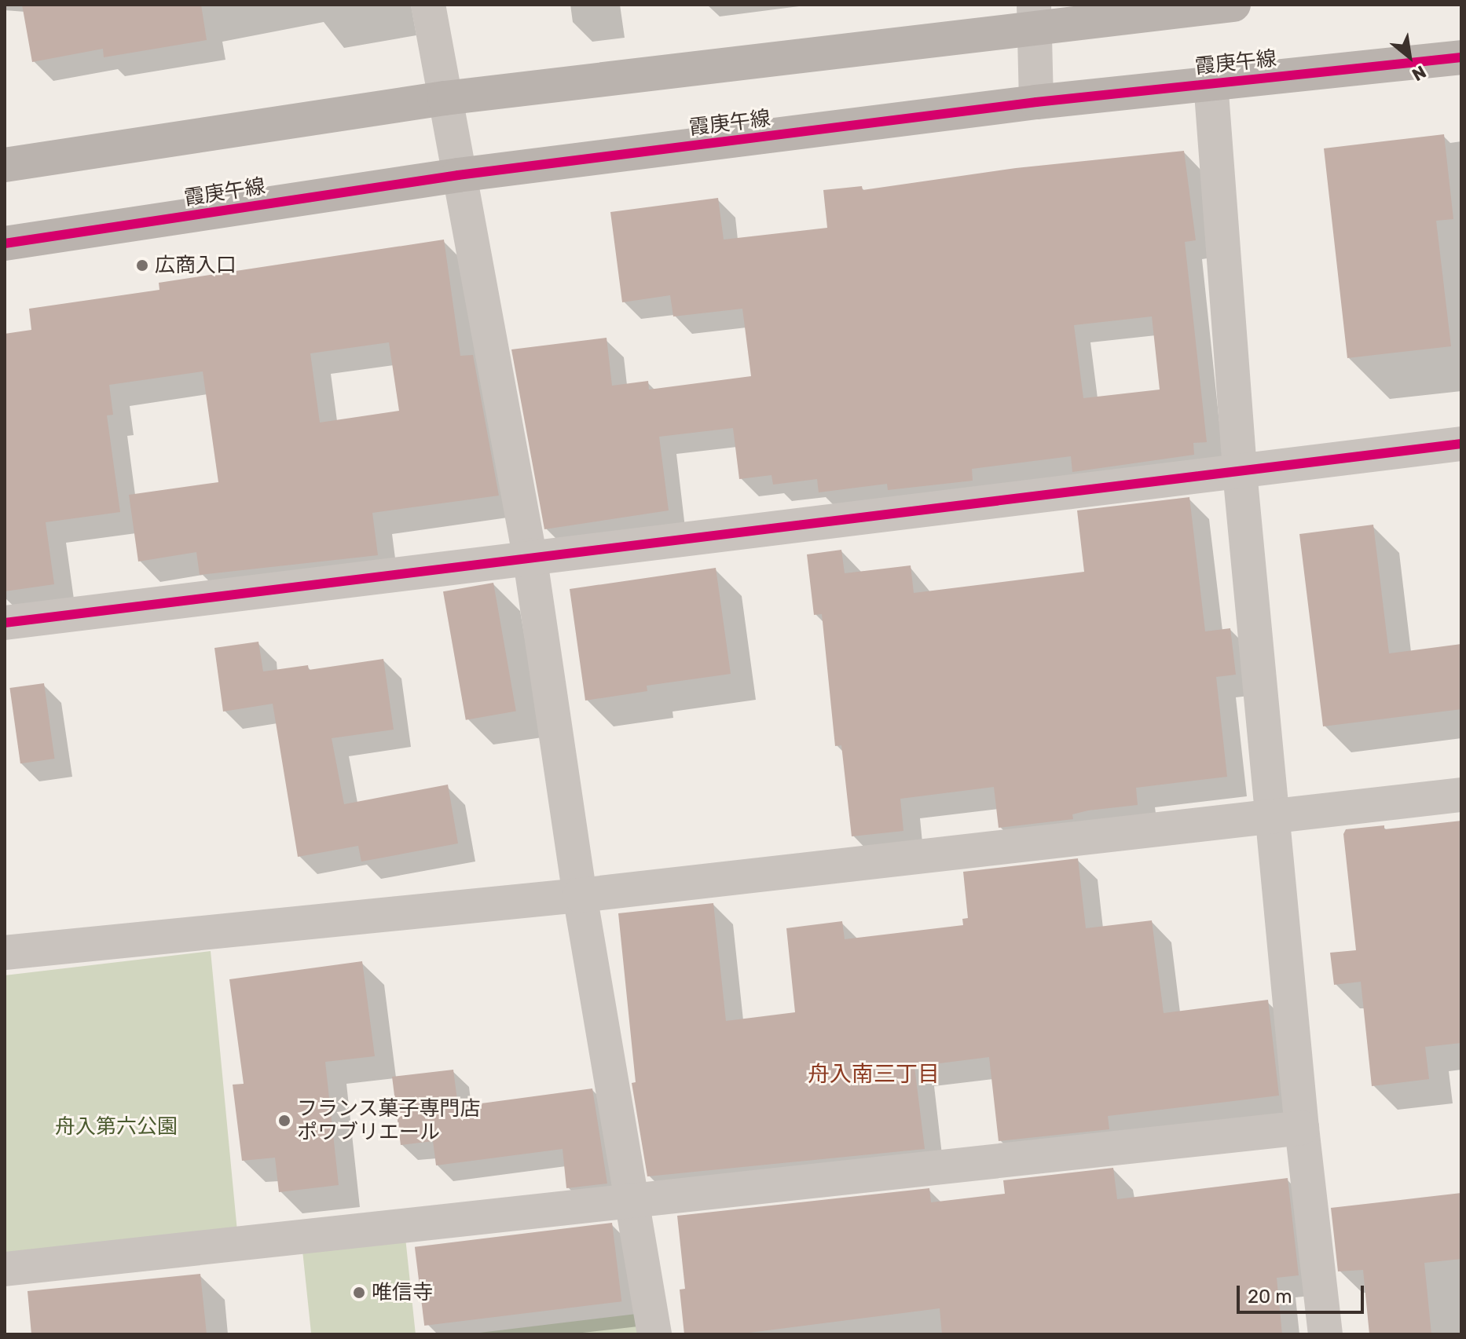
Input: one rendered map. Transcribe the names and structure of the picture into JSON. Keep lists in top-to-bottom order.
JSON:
{
  "streets": {
    "street": ["霞庚午線"]
  },
  "districts": ["舟入南三丁目"],
  "parks": ["舟入第六公園"],
  "places": ["広商入口", "フランス菓子専門店 ポワブリエール", "唯信寺"],
  "scale_bar": "20 m",
  "north": "bottom right"
}
